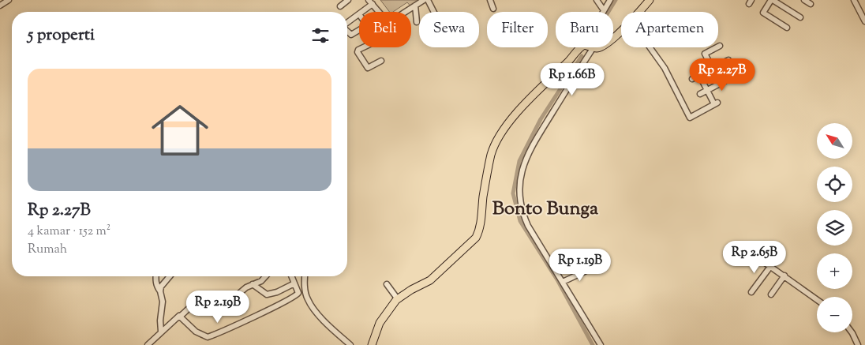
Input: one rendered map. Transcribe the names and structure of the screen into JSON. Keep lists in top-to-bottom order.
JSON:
{
  "districts": ["Bonto Bunga"],
  "north": "top left",
  "page": {
    "chip": [
      "Beli",
      "Sewa",
      "Filter",
      "Baru",
      "Apartemen"
    ],
    "heading": "5 properti",
    "price": [
      "Rp 2.27B",
      "Rp 1.66B",
      "Rp 2.65B",
      "Rp 1.19B",
      "Rp 2.19B"
    ],
    "list": [
      {
        "name": "Rp 2.27B",
        "note": "4 kamar · 152 m² · Rumah"
      }
    ],
    "map_buttons": ["+", "−"]
  }
}
